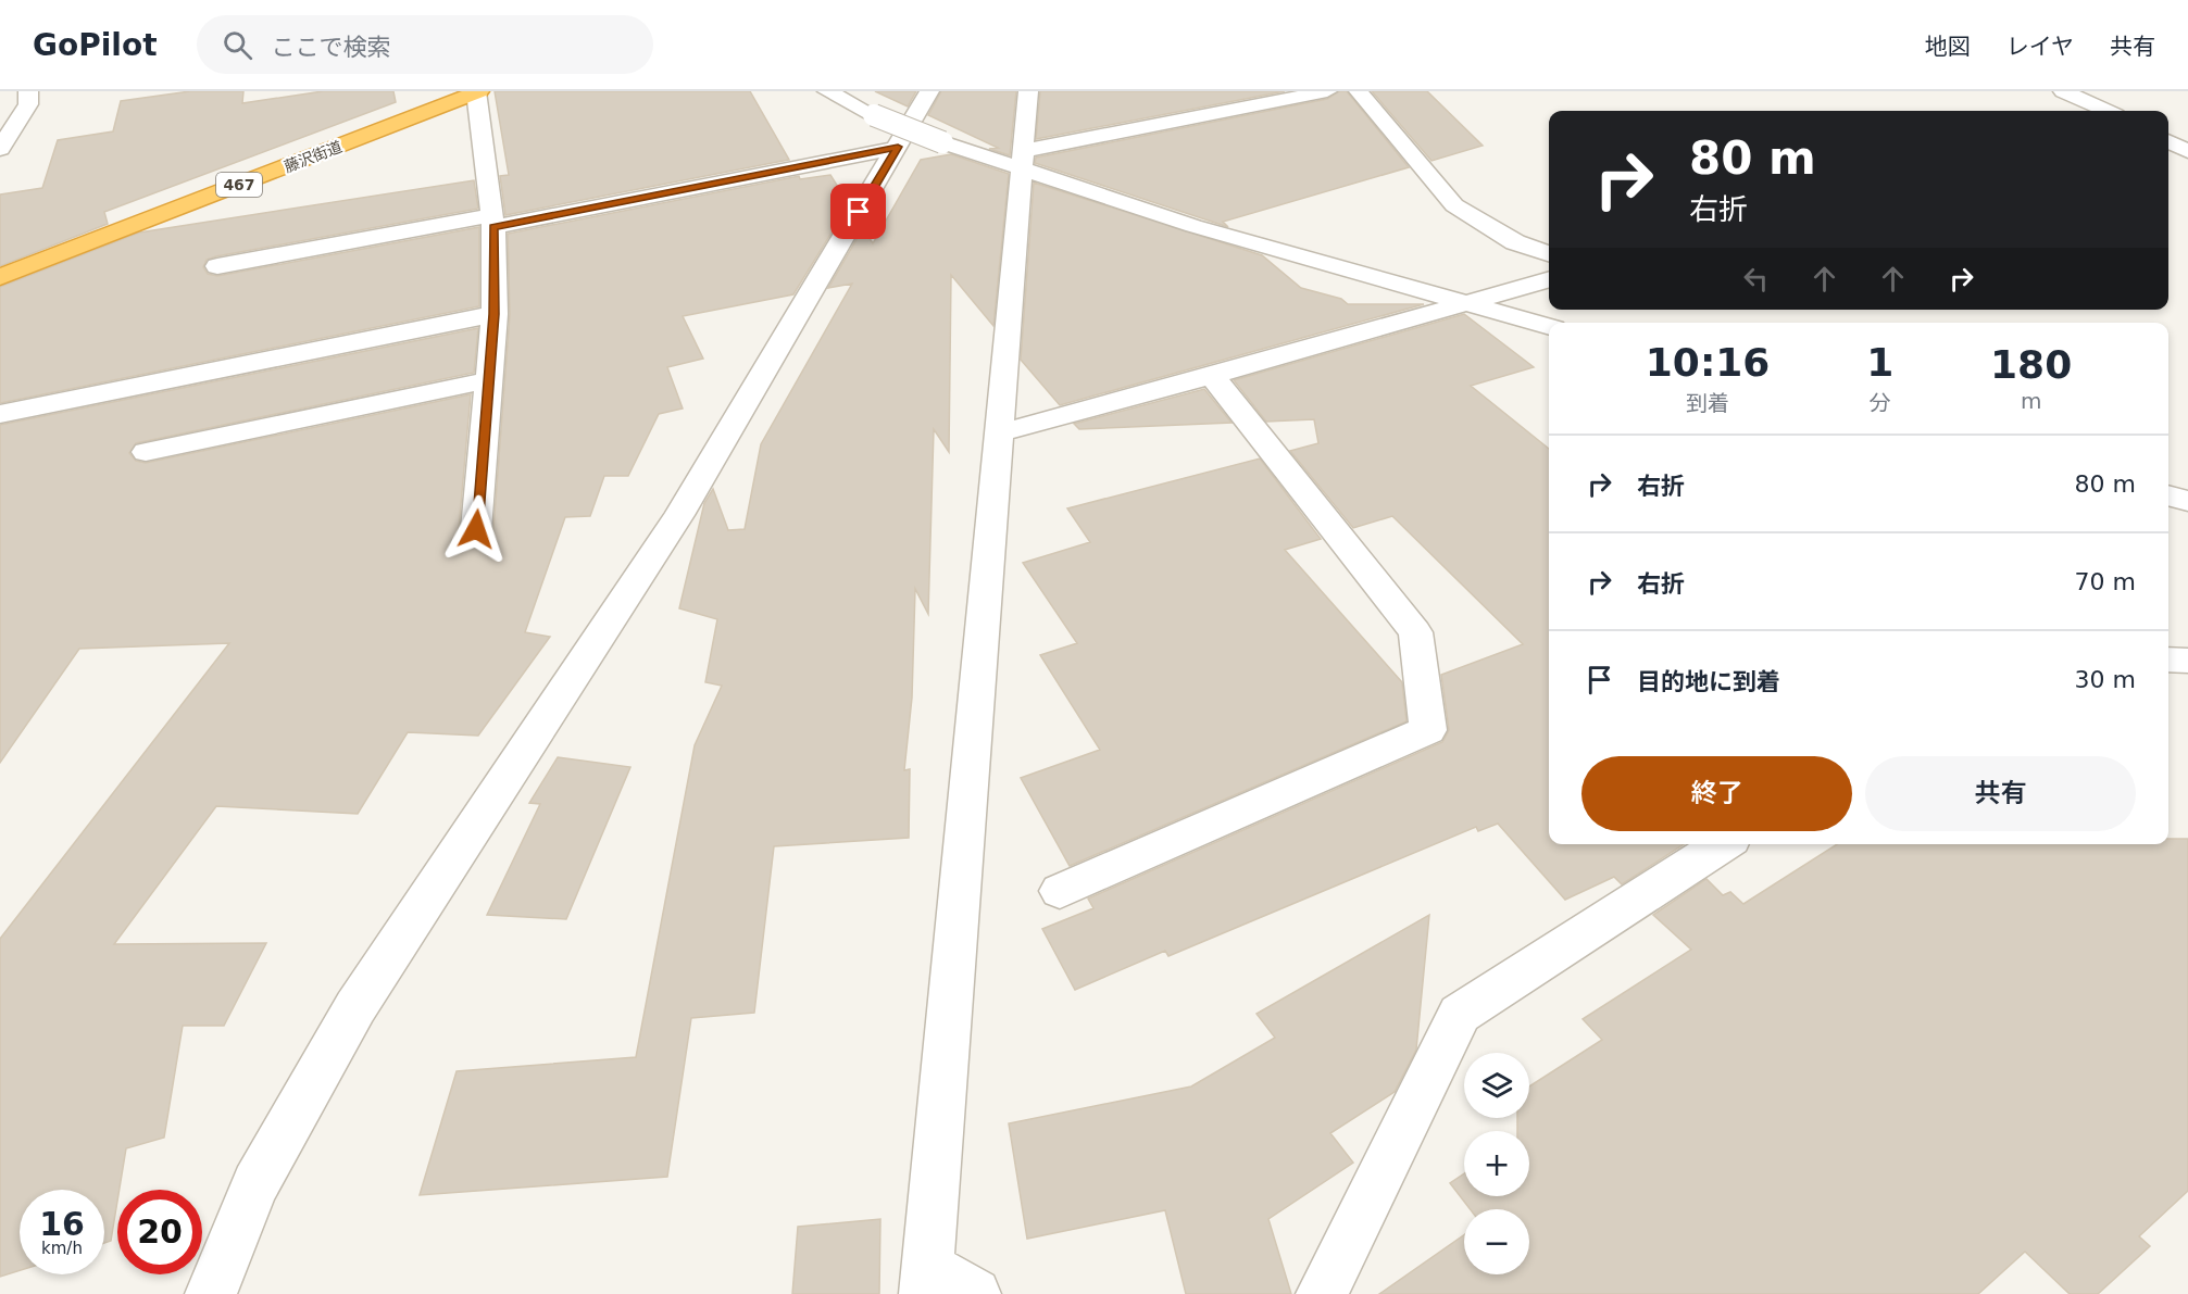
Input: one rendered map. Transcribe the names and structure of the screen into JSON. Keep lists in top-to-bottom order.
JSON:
{
  "streets": {
    "highway": ["藤沢街道", "467"]
  },
  "page": {
    "header": "GoPilot",
    "search": "ここで検索",
    "nav": ["地図", "レイヤ", "共有"],
    "turn": ["80 m", "右折"],
    "eta": [
      "10:16",
      "到着",
      "1",
      "分",
      "180",
      "m"
    ],
    "list": [
      {
        "name": "右折",
        "value": "80 m"
      },
      {
        "name": "右折",
        "value": "70 m"
      },
      {
        "name": "目的地に到着",
        "value": "30 m"
      }
    ],
    "buttons": ["終了", "共有"],
    "map_buttons": ["+", "−"],
    "speed": "16 km/h",
    "limit": "20"
  }
}
